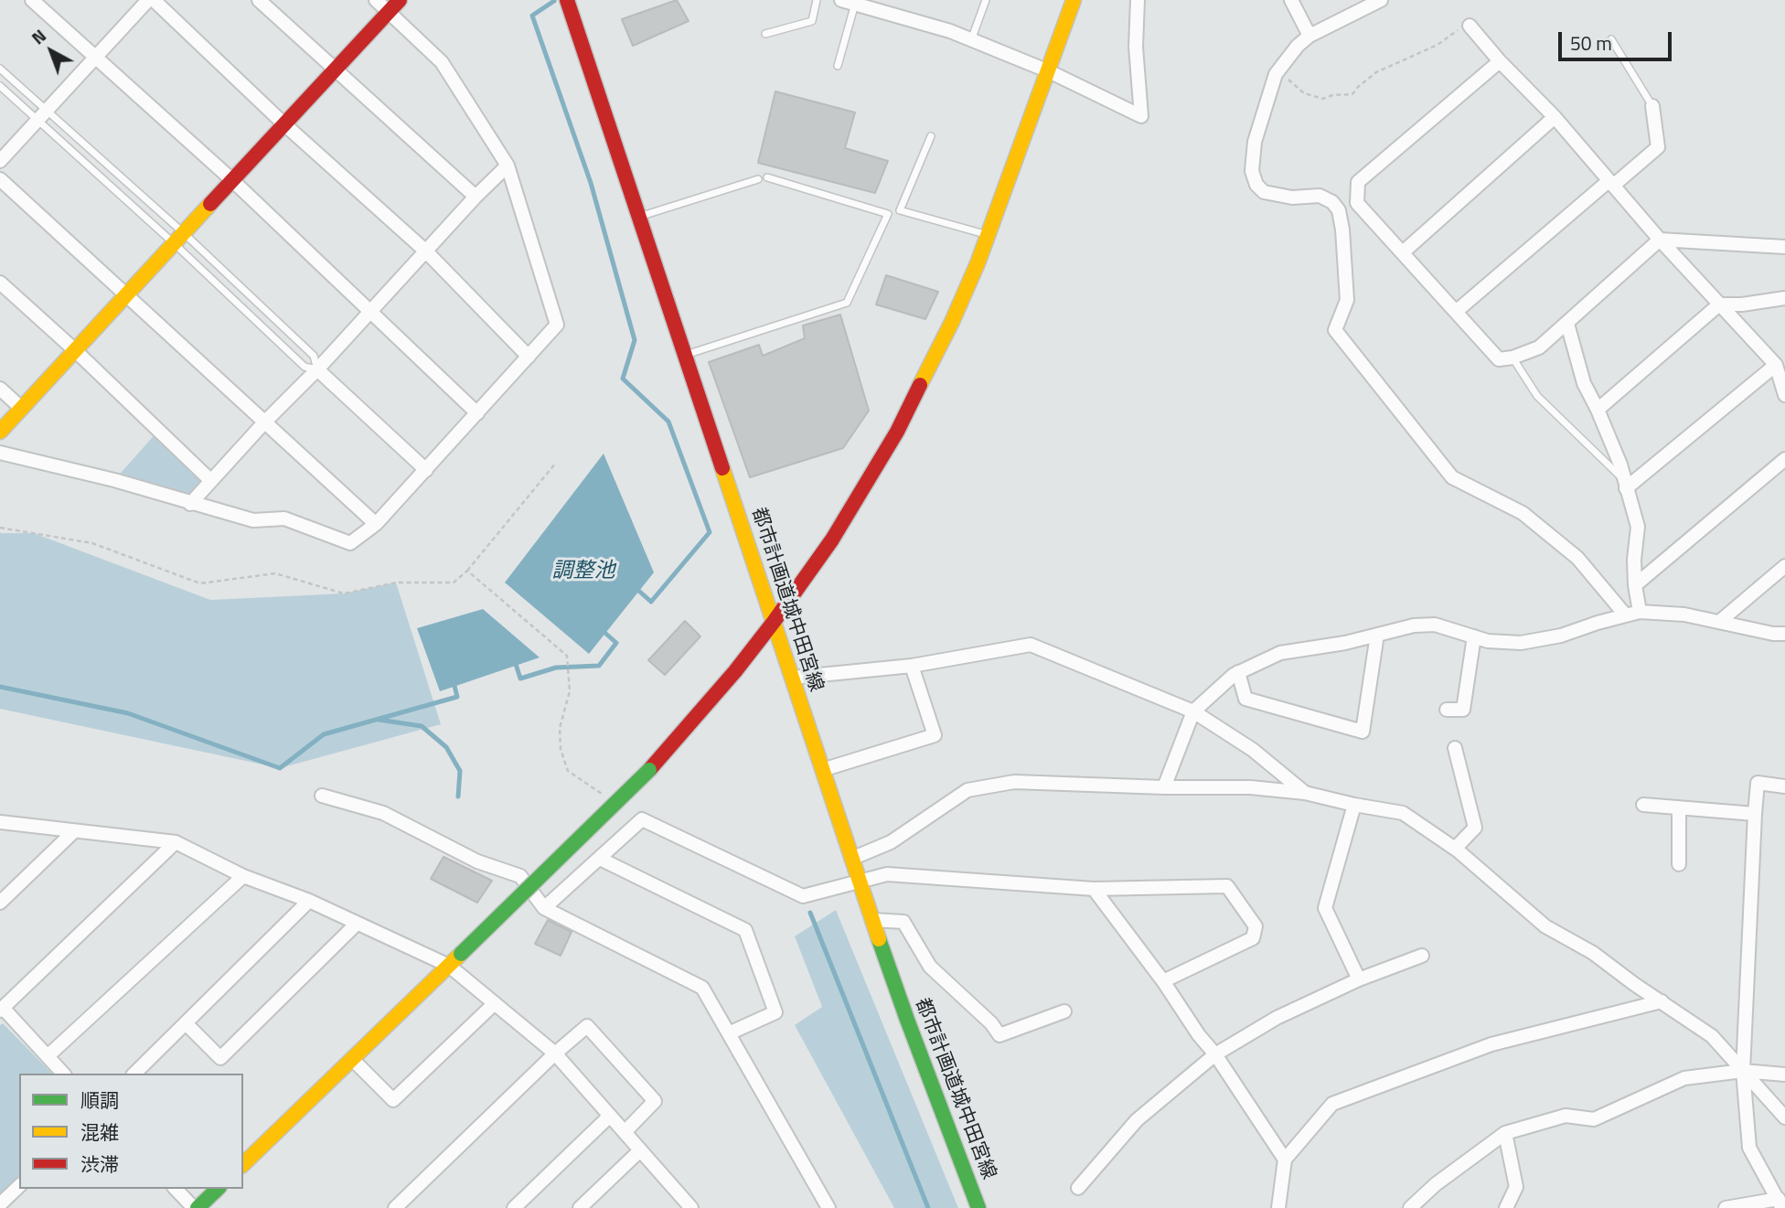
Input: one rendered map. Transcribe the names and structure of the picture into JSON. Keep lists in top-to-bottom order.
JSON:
{
  "streets": {
    "street": ["都市計画道城中田宮線"]
  },
  "water": ["調整池"],
  "legend": ["順調", "混雑", "渋滞"],
  "scale_bar": "50 m",
  "north": "top left"
}
